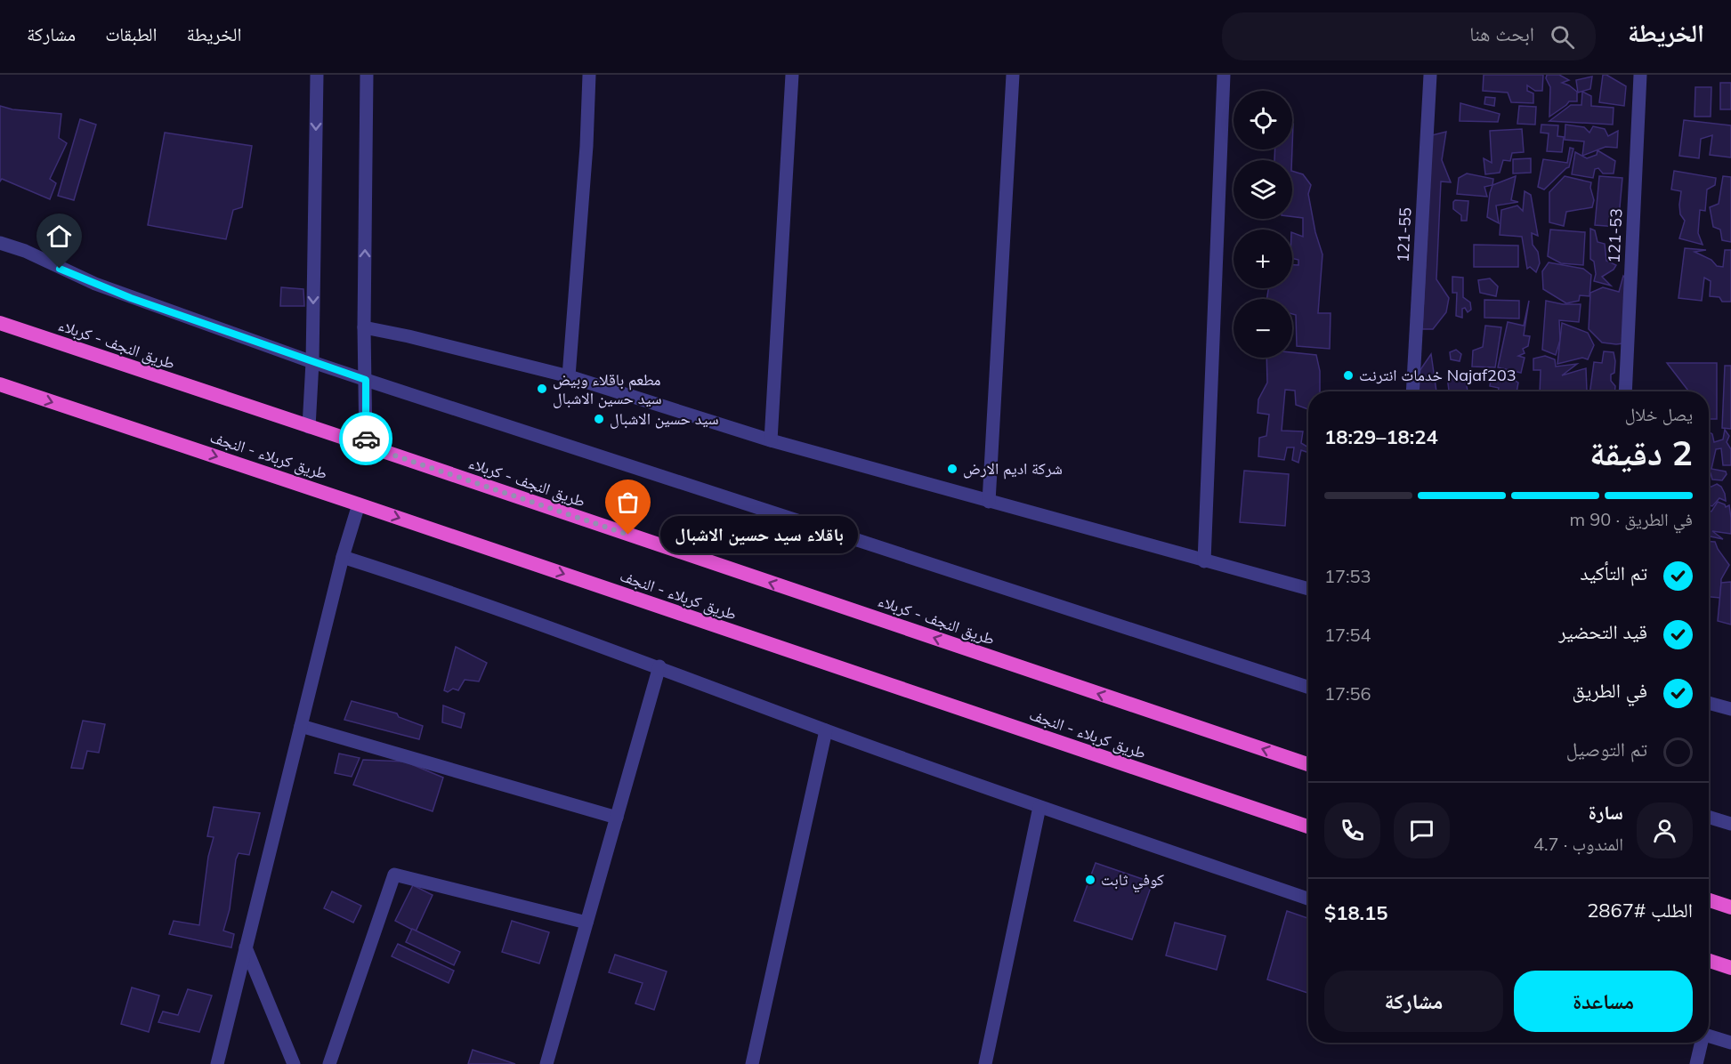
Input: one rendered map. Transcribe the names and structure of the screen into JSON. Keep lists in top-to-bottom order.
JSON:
{
  "streets": {
    "highway": ["طريق النجف - کربلاء", "طريق کربلاء - النجف"],
    "street": ["121-55", "121-53"]
  },
  "one_way": ["طريق النجف - کربلاء", "طريق کربلاء - النجف"],
  "places": [
    "خدمات انترنت Najaf203",
    "مطعم باقلاء وبيض سيد حسين الاشبال",
    "سيد حسين الاشبال",
    "شركة اديم الارض",
    "باقلاء سيد حسين الاشبال",
    "كوفي ثابت"
  ],
  "page": {
    "header": "الخريطة",
    "search": "ابحث هنا",
    "nav": ["الخريطة", "الطبقات", "مشاركة"],
    "map_buttons": ["+", "−"],
    "heading": ["2 دقيقة", "يصل خلال", "18:24–18:29"],
    "panel": [
      "سارة",
      "المندوب · 4.7",
      "الطلب #2867",
      "$18.15"
    ],
    "bar": "في الطريق · 90 m",
    "bubble": "باقلاء سيد حسين الاشبال",
    "list": [
      ["تم التأكيد", "17:53"],
      ["قيد التحضير", "17:54"],
      ["في الطريق", "17:56"],
      "تم التوصيل"
    ],
    "buttons": ["مساعدة", "مشاركة"]
  }
}
